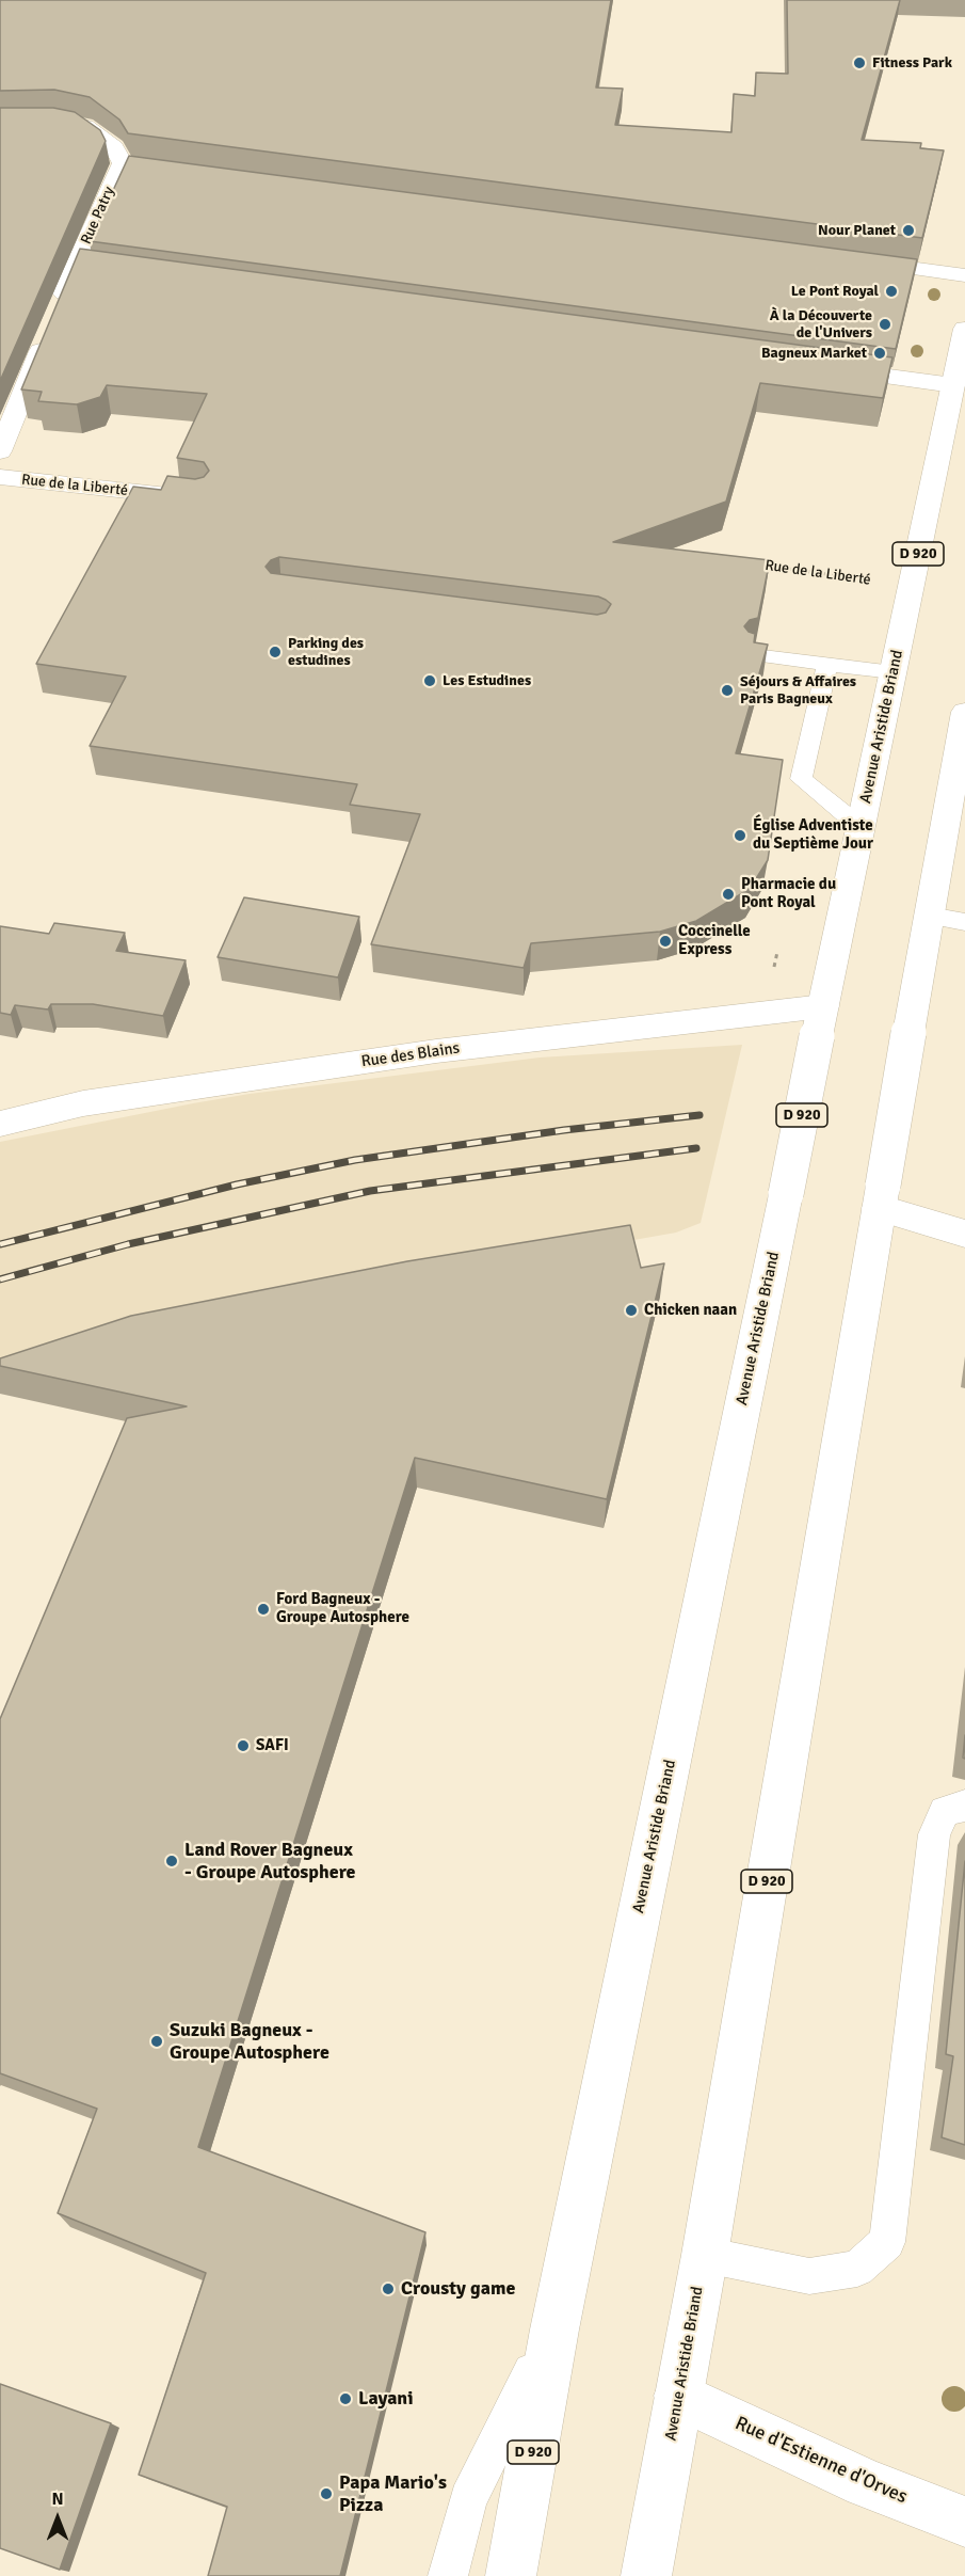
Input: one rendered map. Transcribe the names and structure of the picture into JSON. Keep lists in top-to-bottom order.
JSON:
{
  "streets": {
    "main road": [
      "Rue Patry",
      "Rue de la Liberté",
      "D 920",
      "Avenue Aristide Briand",
      "Rue des Blains",
      "Rue d'Estienne d'Orves"
    ]
  },
  "crossings": [
    ["Rue de la Liberté", "Avenue Aristide Briand"],
    ["Avenue Aristide Briand", "Rue des Blains"],
    ["Avenue Aristide Briand", "Rue d'Estienne d'Orves"]
  ],
  "places": [
    "Fitness Park",
    "Nour Planet",
    "Le Pont Royal",
    "À la Découverte de l'Univers",
    "Bagneux Market",
    "Parking des estudines",
    "Les Estudines",
    "Séjours & Affaires Paris Bagneux",
    "Église Adventiste du Septième Jour",
    "Pharmacie du Pont Royal",
    "Coccinelle Express",
    "Chicken naan",
    "Ford Bagneux - Groupe Autosphere",
    "SAFI",
    "Land Rover Bagneux - Groupe Autosphere",
    "Suzuki Bagneux - Groupe Autosphere",
    "Crousty game",
    "Layani",
    "Papa Mario's Pizza"
  ],
  "north": "top"
}
